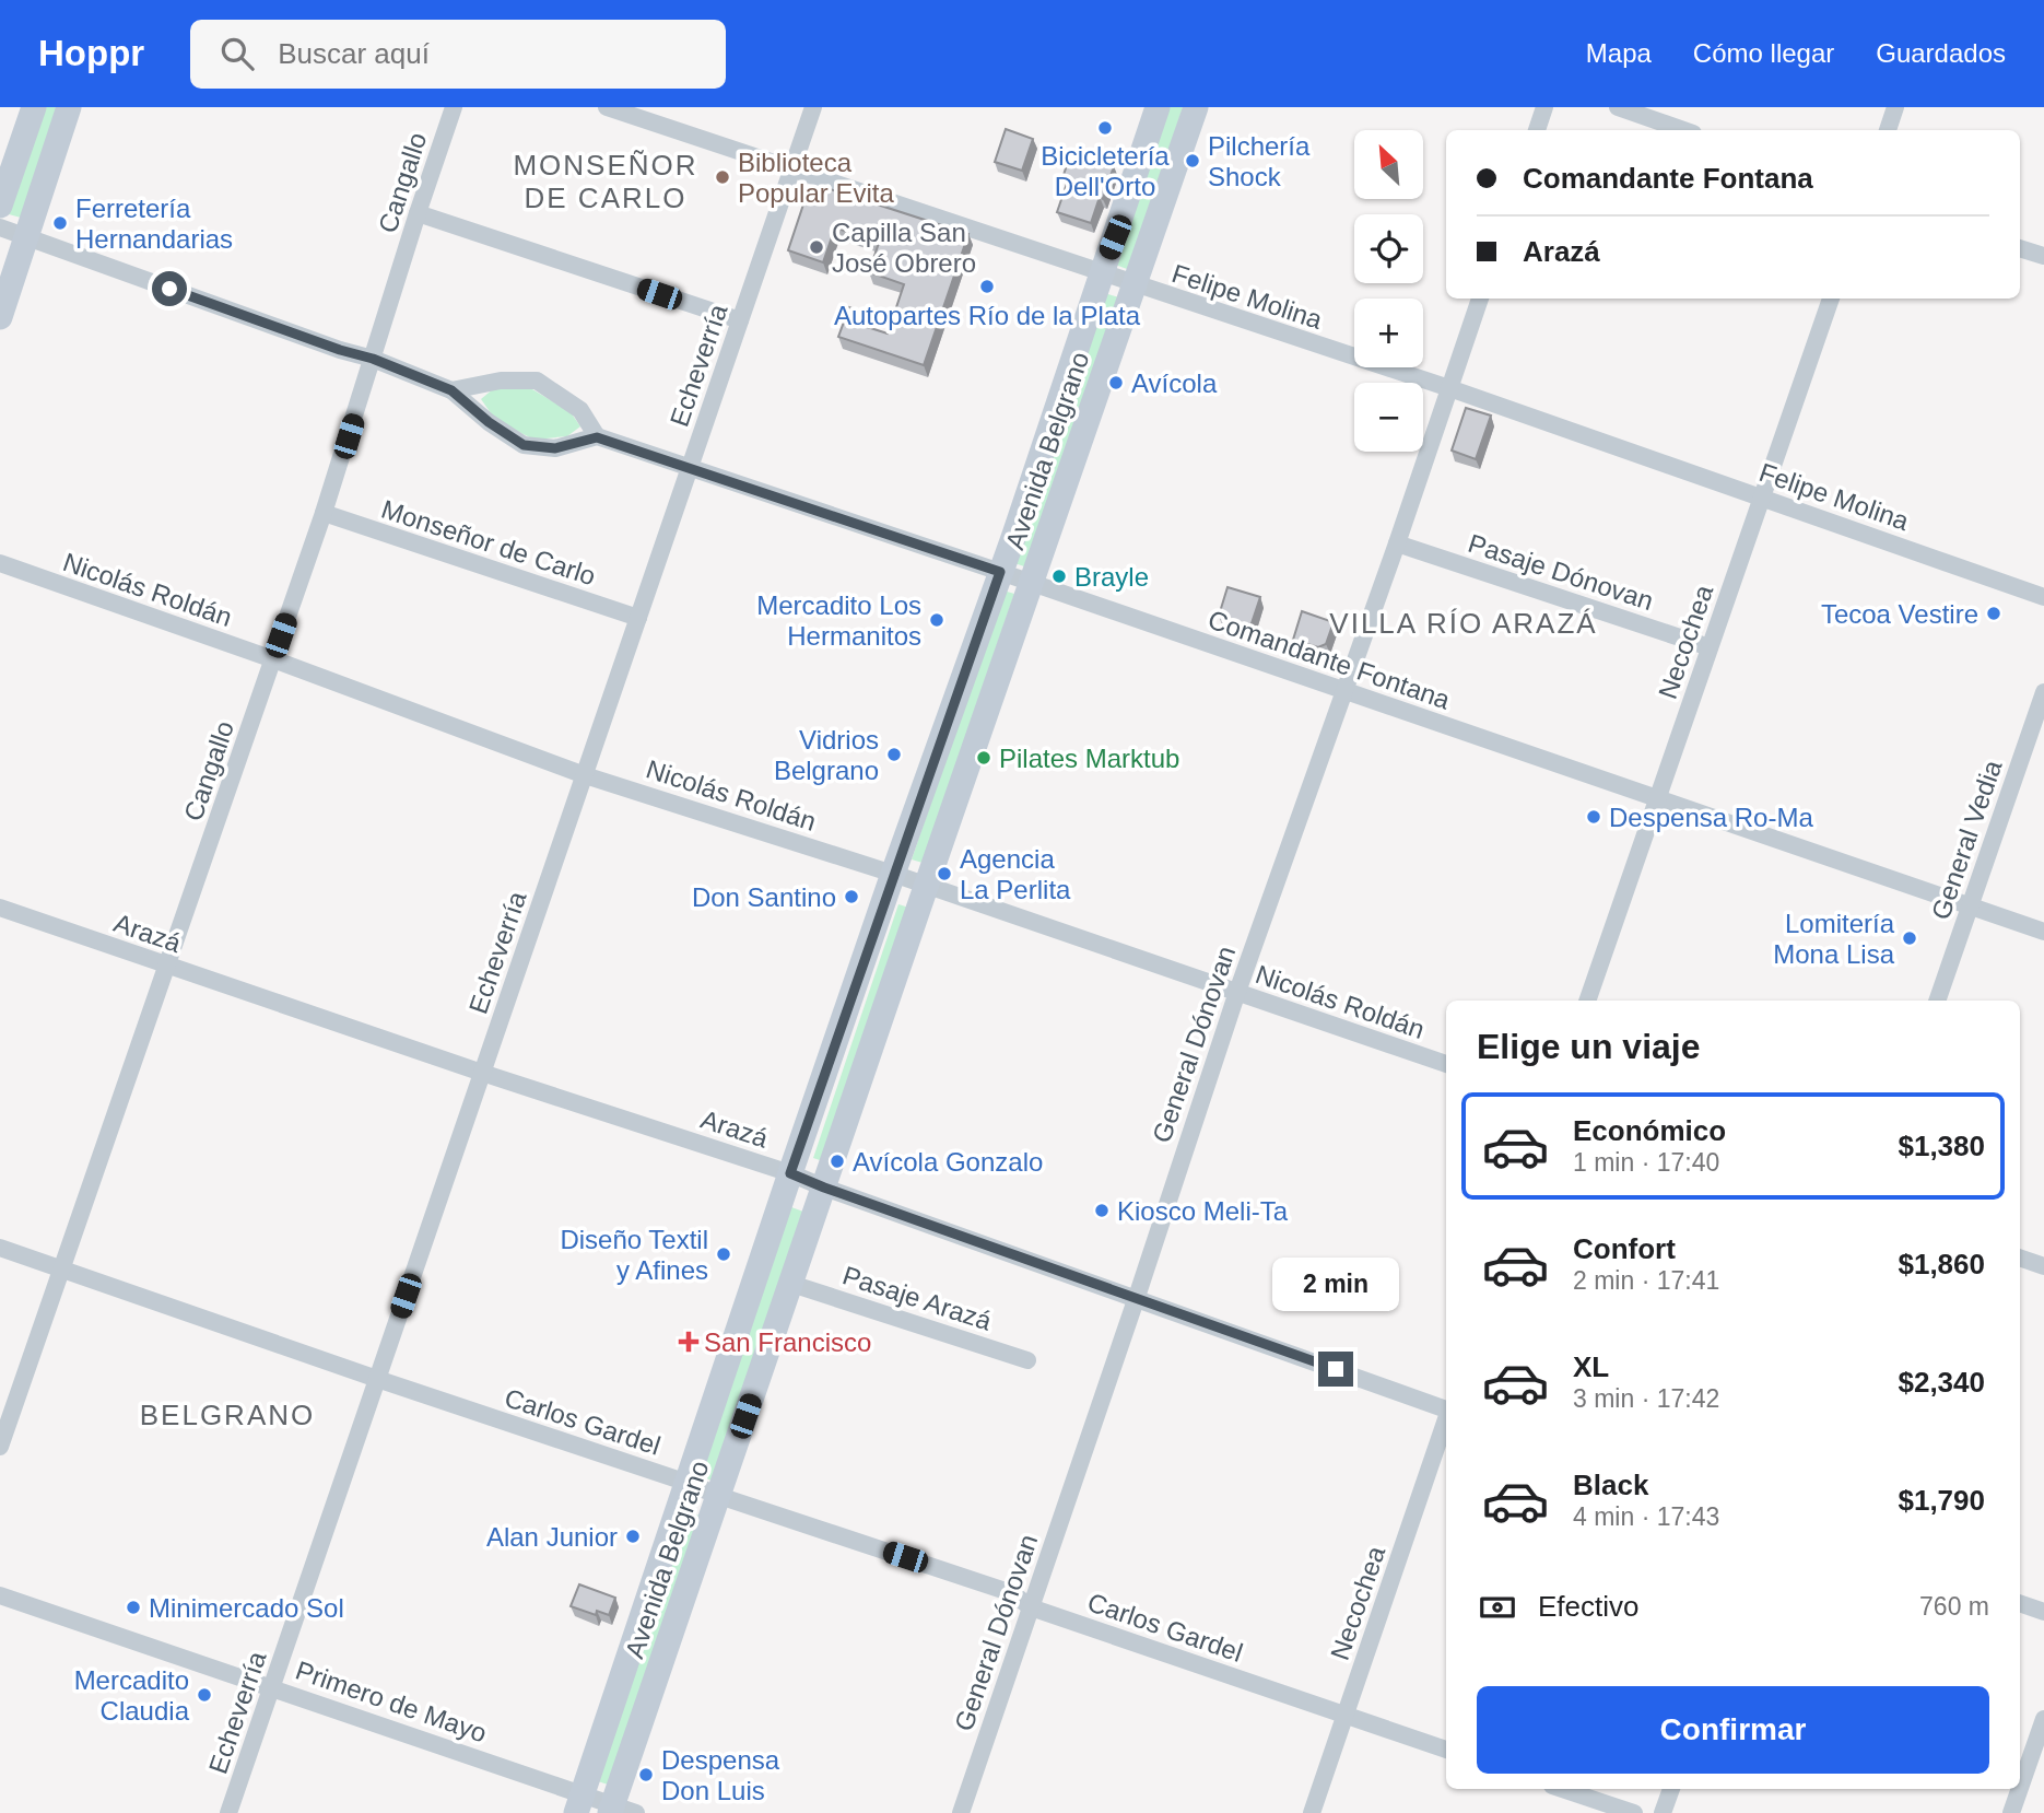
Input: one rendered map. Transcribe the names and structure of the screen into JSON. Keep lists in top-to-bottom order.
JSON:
{
  "streets": {
    "main road": ["Avenida Belgrano"],
    "street": [
      "Cangallo",
      "Felipe Molina",
      "Echeverría",
      "Monseñor de Carlo",
      "Pasaje Dónovan",
      "Nicolás Roldán",
      "Necochea",
      "Comandante Fontana",
      "General Vedia",
      "Arazá",
      "General Dónovan",
      "Pasaje Arazá",
      "Carlos Gardel",
      "Primero de Mayo"
    ]
  },
  "crossings": [
    ["Cangallo", "Monseñor de Carlo"],
    ["Cangallo", "Nicolás Roldán"],
    ["Cangallo", "Arazá"],
    ["Cangallo", "Carlos Gardel"],
    ["Felipe Molina", "Echeverría"],
    ["Felipe Molina", "Avenida Belgrano"],
    ["Felipe Molina", "Necochea"],
    ["Felipe Molina", "General Dónovan"],
    ["Echeverría", "Monseñor de Carlo"],
    ["Echeverría", "Nicolás Roldán"],
    ["Echeverría", "Comandante Fontana"],
    ["Echeverría", "Arazá"],
    ["Echeverría", "Carlos Gardel"],
    ["Echeverría", "Primero de Mayo"],
    ["Avenida Belgrano", "Nicolás Roldán"],
    ["Avenida Belgrano", "Comandante Fontana"],
    ["Avenida Belgrano", "Arazá"],
    ["Avenida Belgrano", "Pasaje Arazá"],
    ["Avenida Belgrano", "Carlos Gardel"],
    ["Avenida Belgrano", "Primero de Mayo"],
    ["Pasaje Dónovan", "Necochea"],
    ["Pasaje Dónovan", "General Dónovan"],
    ["Nicolás Roldán", "General Dónovan"],
    ["Necochea", "Comandante Fontana"],
    ["Necochea", "Carlos Gardel"],
    ["Comandante Fontana", "General Vedia"],
    ["Comandante Fontana", "General Dónovan"],
    ["Arazá", "General Dónovan"],
    ["General Dónovan", "Carlos Gardel"]
  ],
  "districts": ["MONSEÑOR DE CARLO", "VILLA RÍO ARAZÁ", "BELGRANO"],
  "places": {
    "other": [
      "Bicicletería Dell'Orto",
      "Pilchería Shock",
      "Biblioteca Popular Evita",
      "Ferretería Hernandarias",
      "Capilla San José Obrero",
      "Autopartes Río de la Plata",
      "Avícola",
      "Brayle",
      "Tecoa Vestire",
      "Mercadito Los Hermanitos",
      "Vidrios Belgrano",
      "Pilates Marktub",
      "Despensa Ro-Ma",
      "Agencia La Perlita",
      "Don Santino",
      "Lomitería Mona Lisa",
      "Avícola Gonzalo",
      "Kiosco Meli-Ta",
      "Diseño Textil y Afines",
      "Alan Junior",
      "Minimercado Sol",
      "Mercadito Claudia",
      "Despensa Don Luis"
    ],
    "health": ["San Francisco"]
  },
  "north": "top left",
  "page": {
    "header": "Hoppr",
    "search": "Buscar aquí",
    "nav": ["Mapa", "Cómo llegar", "Guardados"],
    "map_buttons": ["+", "−"],
    "banner": ["Comandante Fontana", "Arazá"],
    "heading": "Elige un viaje",
    "list": [
      {
        "name": "Económico",
        "note": "1 min · 17:40",
        "value": "$1,380"
      },
      {
        "name": "Confort",
        "note": "2 min · 17:41",
        "value": "$1,860"
      },
      {
        "name": "XL",
        "note": "3 min · 17:42",
        "value": "$2,340"
      },
      {
        "name": "Black",
        "note": "4 min · 17:43",
        "value": "$1,790"
      }
    ],
    "bubble": "2 min",
    "pay": ["Efectivo", "760 m"],
    "buttons": "Confirmar"
  }
}
